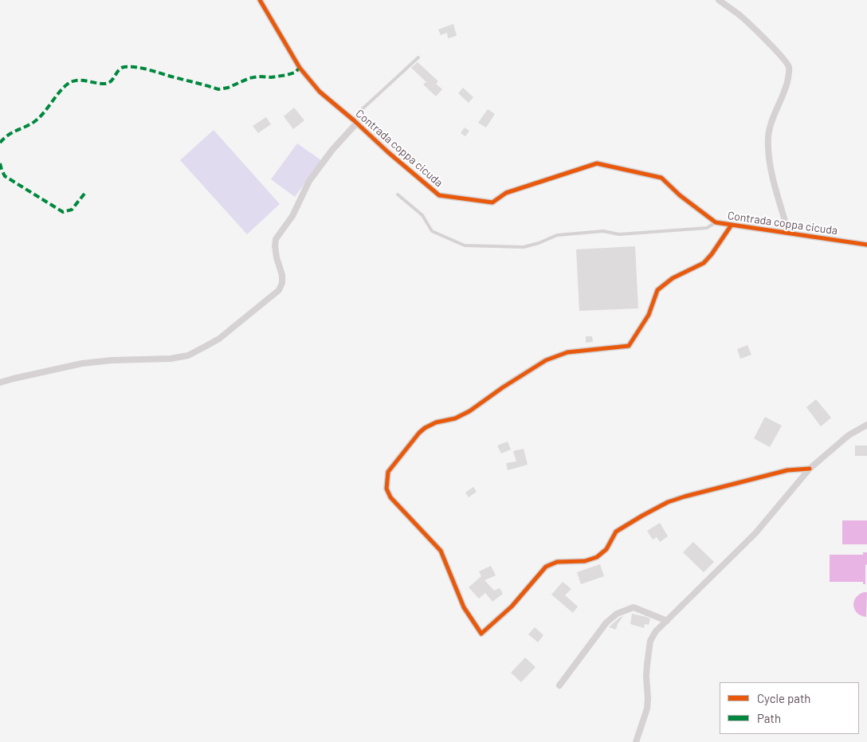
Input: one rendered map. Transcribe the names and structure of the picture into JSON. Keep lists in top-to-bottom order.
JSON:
{
  "streets": {
    "street": ["Contrada coppa cicuda"]
  },
  "legend": ["Cycle path", "Path"]
}
